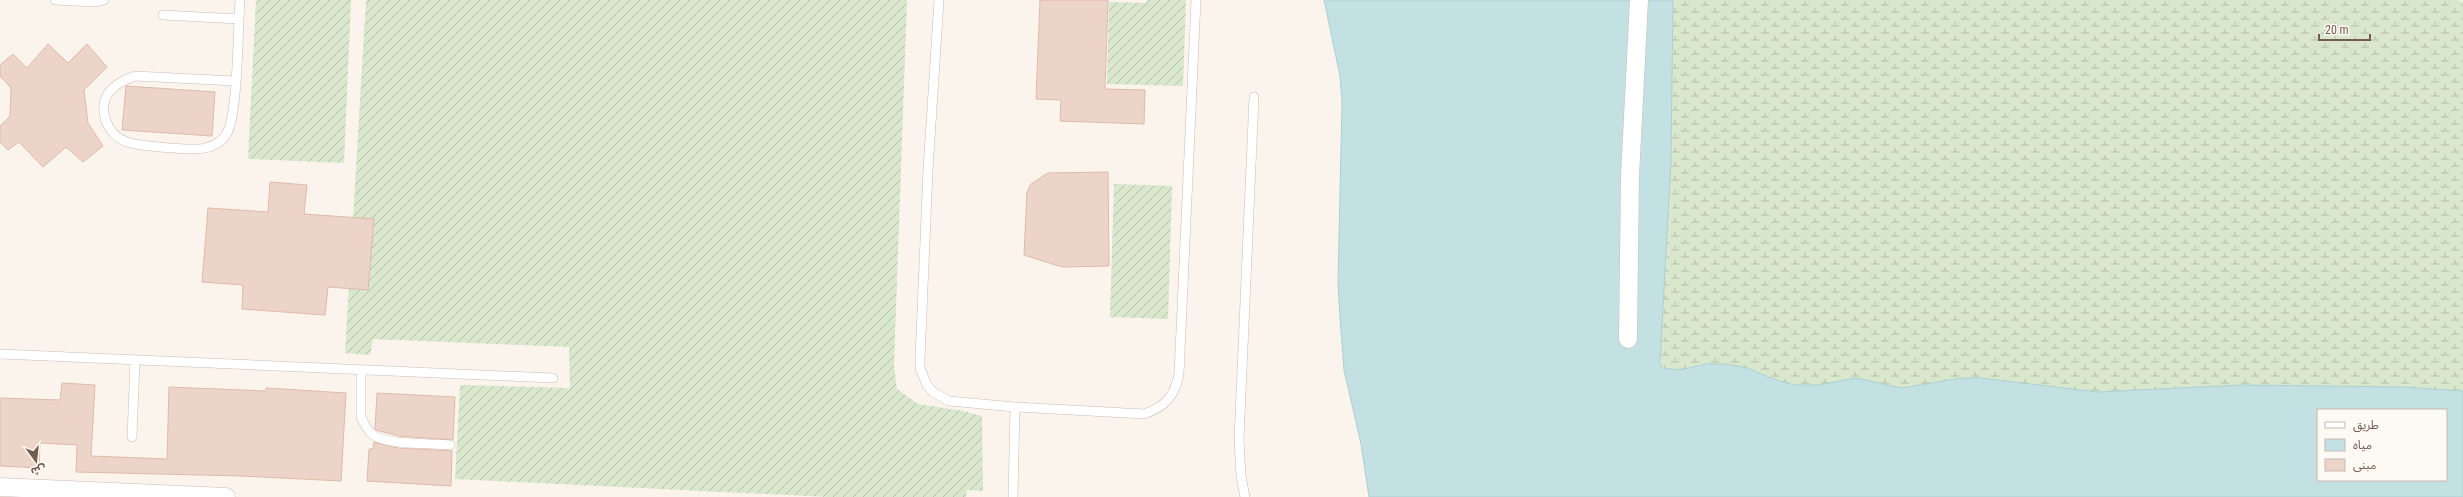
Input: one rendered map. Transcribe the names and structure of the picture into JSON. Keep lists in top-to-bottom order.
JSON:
{
  "legend": ["طريق", "مياه", "مبنى"],
  "scale_bar": "20 m",
  "north": "bottom"
}
